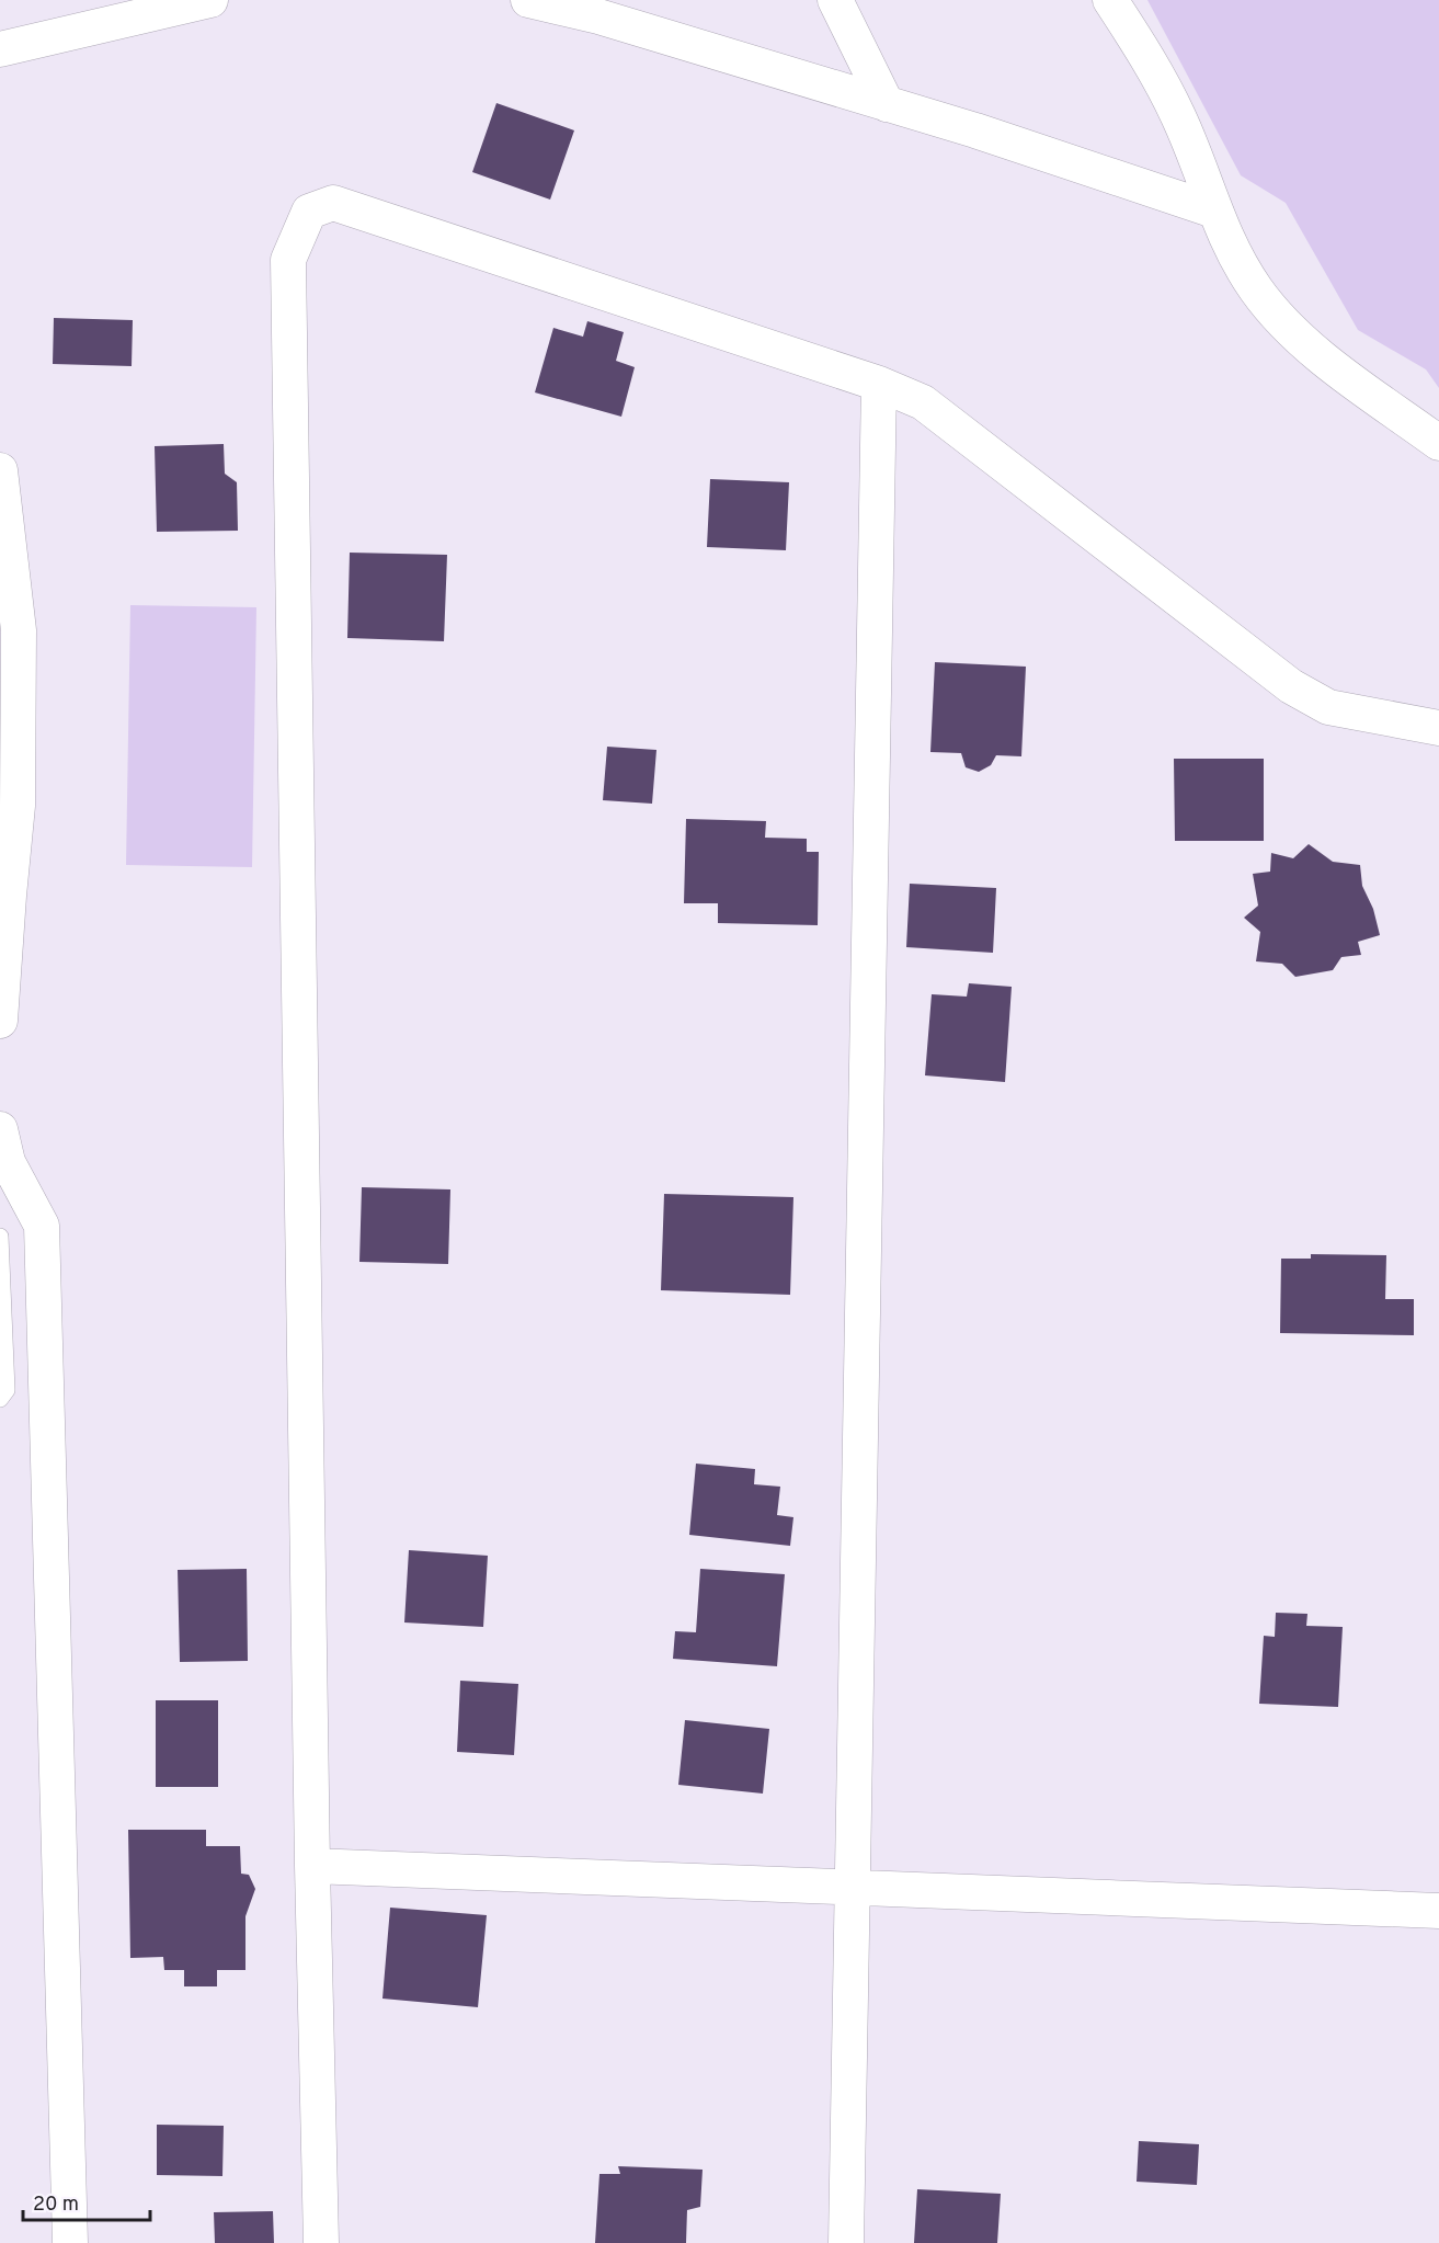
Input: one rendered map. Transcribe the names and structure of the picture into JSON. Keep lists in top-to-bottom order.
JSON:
{
  "scale_bar": "20 m"
}
